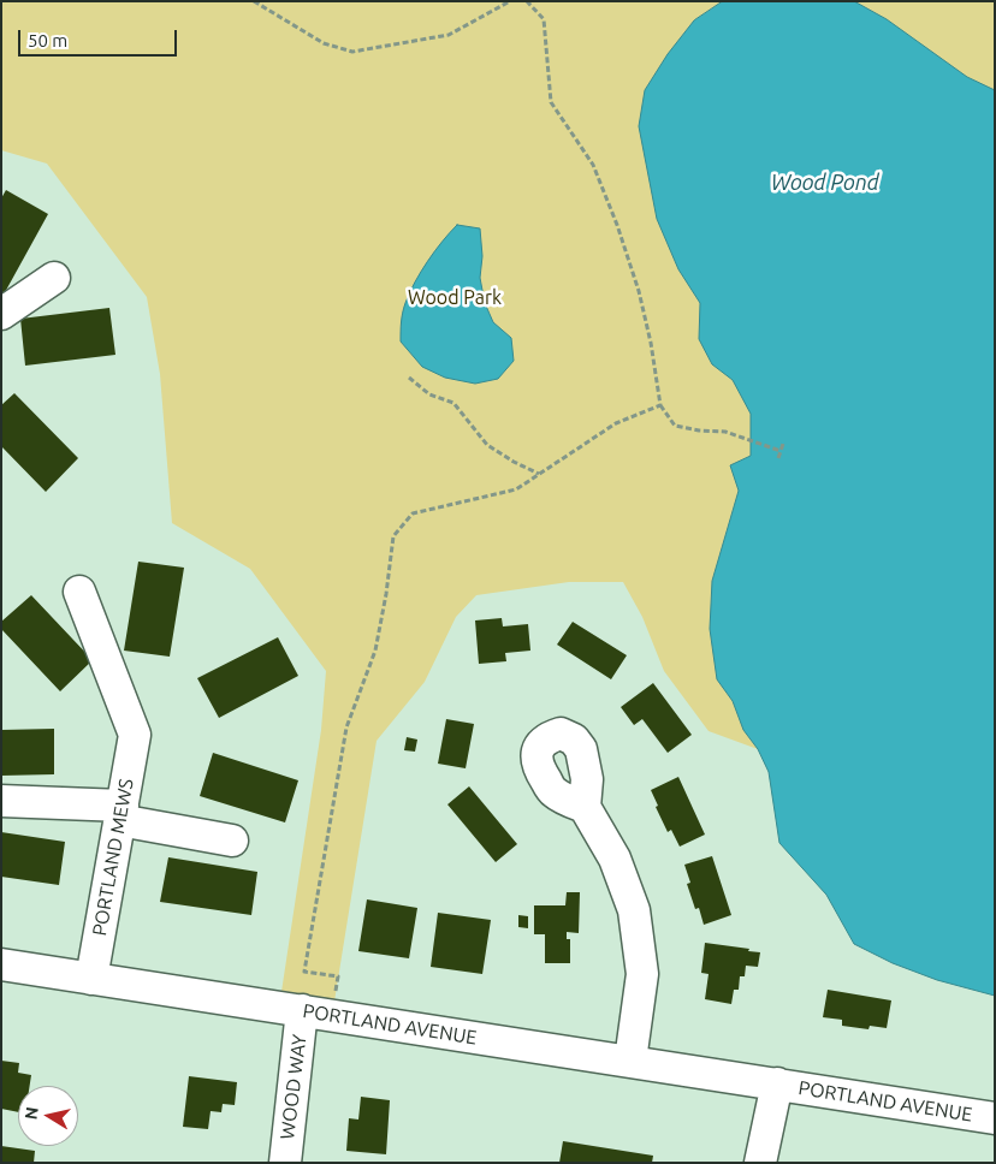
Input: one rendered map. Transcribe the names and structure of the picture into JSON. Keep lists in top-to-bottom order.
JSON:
{
  "streets": {
    "street": ["PORTLAND MEWS", "PORTLAND AVENUE", "WOOD WAY"]
  },
  "crossings": [
    ["PORTLAND MEWS", "PORTLAND AVENUE"],
    ["PORTLAND AVENUE", "WOOD WAY"]
  ],
  "water": ["Wood Pond"],
  "parks": ["Wood Park"],
  "scale_bar": "50 m",
  "north": "left"
}
